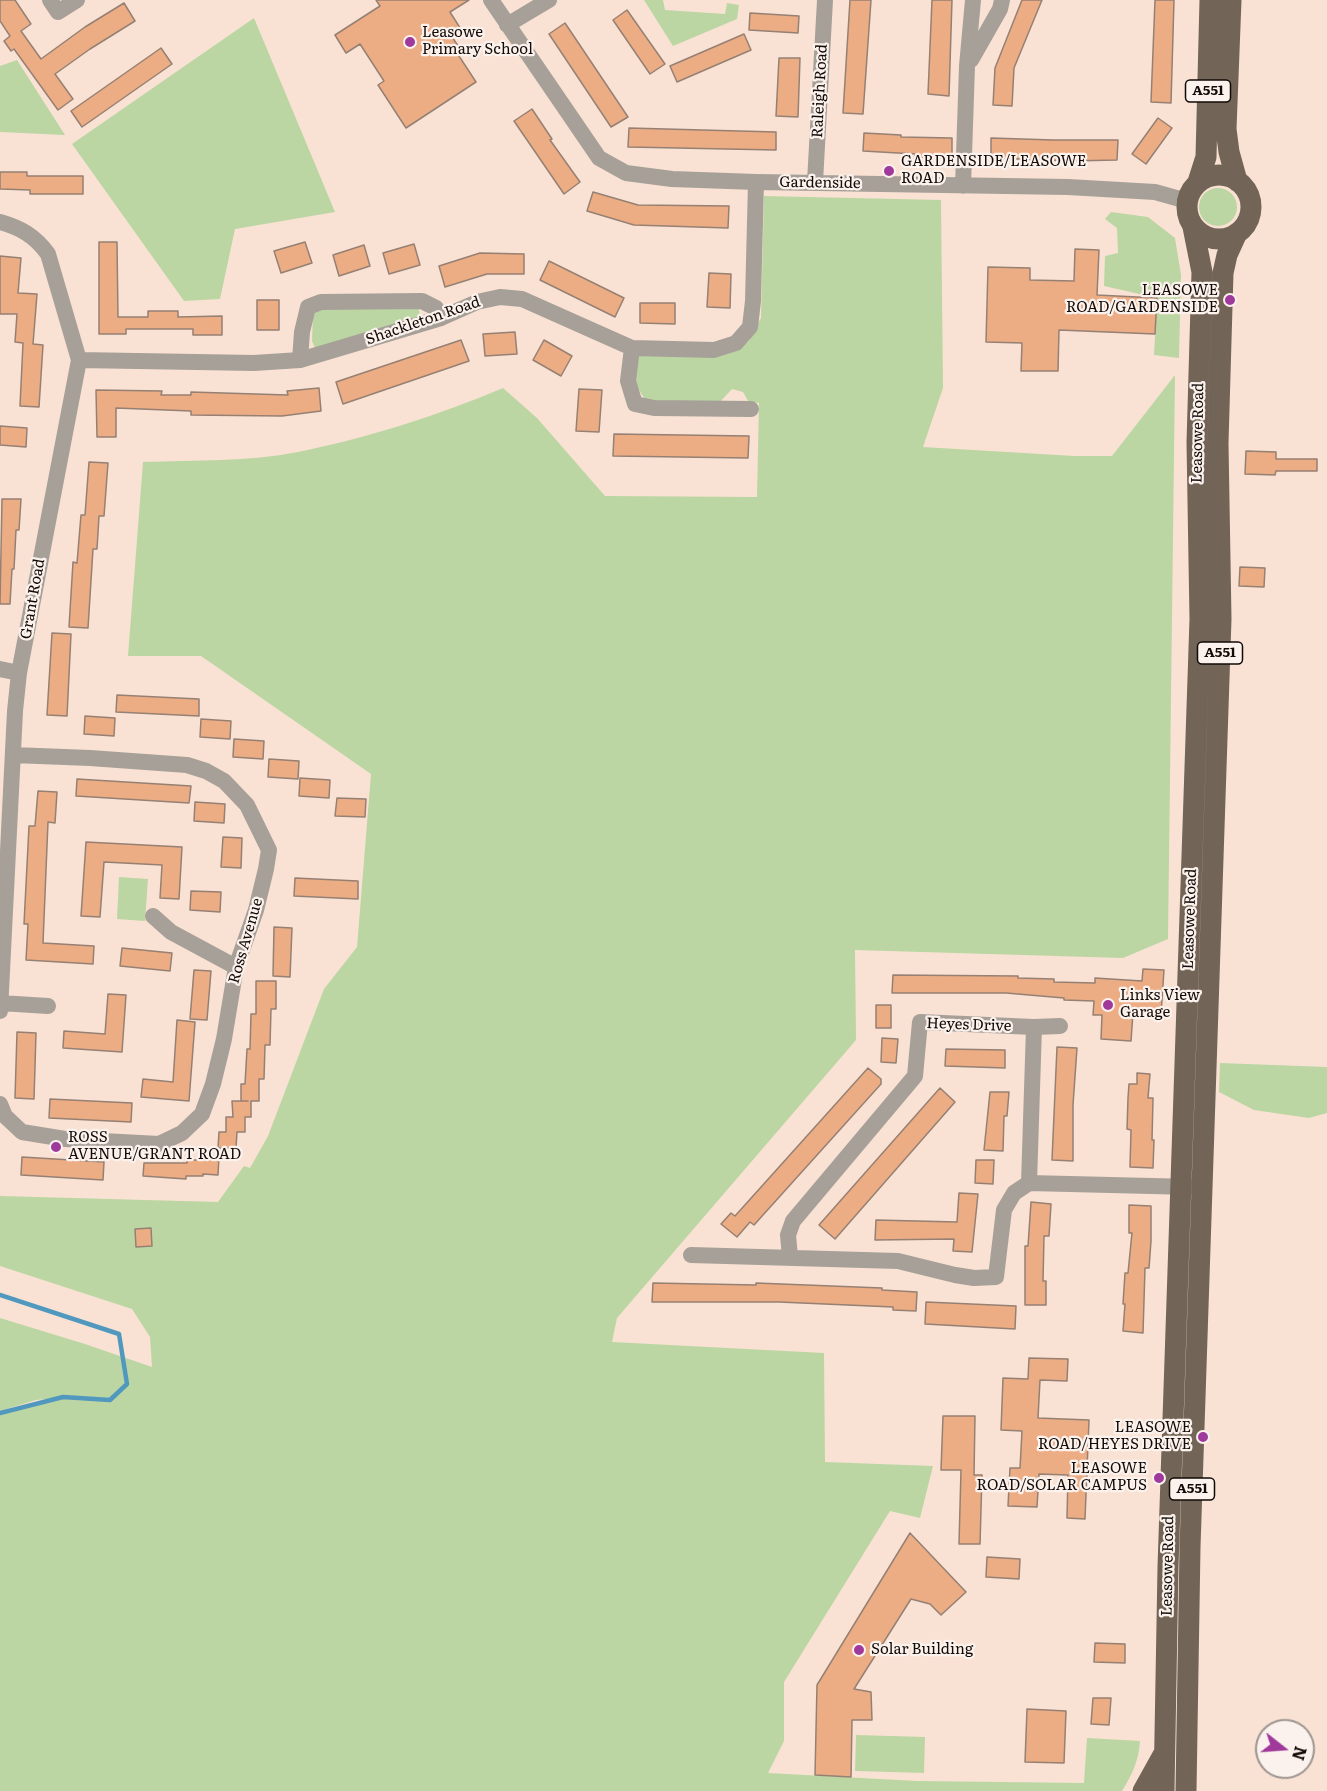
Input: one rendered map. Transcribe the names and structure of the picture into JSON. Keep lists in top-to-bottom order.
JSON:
{
  "streets": {
    "main road": ["A551", "Leasowe Road"],
    "street": [
      "Raleigh Road",
      "Gardenside",
      "Shackleton Road",
      "Grant Road",
      "Ross Avenue",
      "Heyes Drive"
    ]
  },
  "crossings": [
    ["Raleigh Road", "Gardenside"],
    ["A551", "Gardenside"],
    ["A551", "Leasowe Road"],
    ["Gardenside", "Shackleton Road"],
    ["Gardenside", "Leasowe Road"],
    ["Shackleton Road", "Grant Road"],
    ["Grant Road", "Ross Avenue"]
  ],
  "places": [
    "Leasowe Primary School",
    "GARDENSIDE/LEASOWE ROAD",
    "LEASOWE ROAD/GARDENSIDE",
    "Links View Garage",
    "ROSS AVENUE/GRANT ROAD",
    "LEASOWE ROAD/HEYES DRIVE",
    "LEASOWE ROAD/SOLAR CAMPUS",
    "Solar Building"
  ],
  "north": "right"
}
